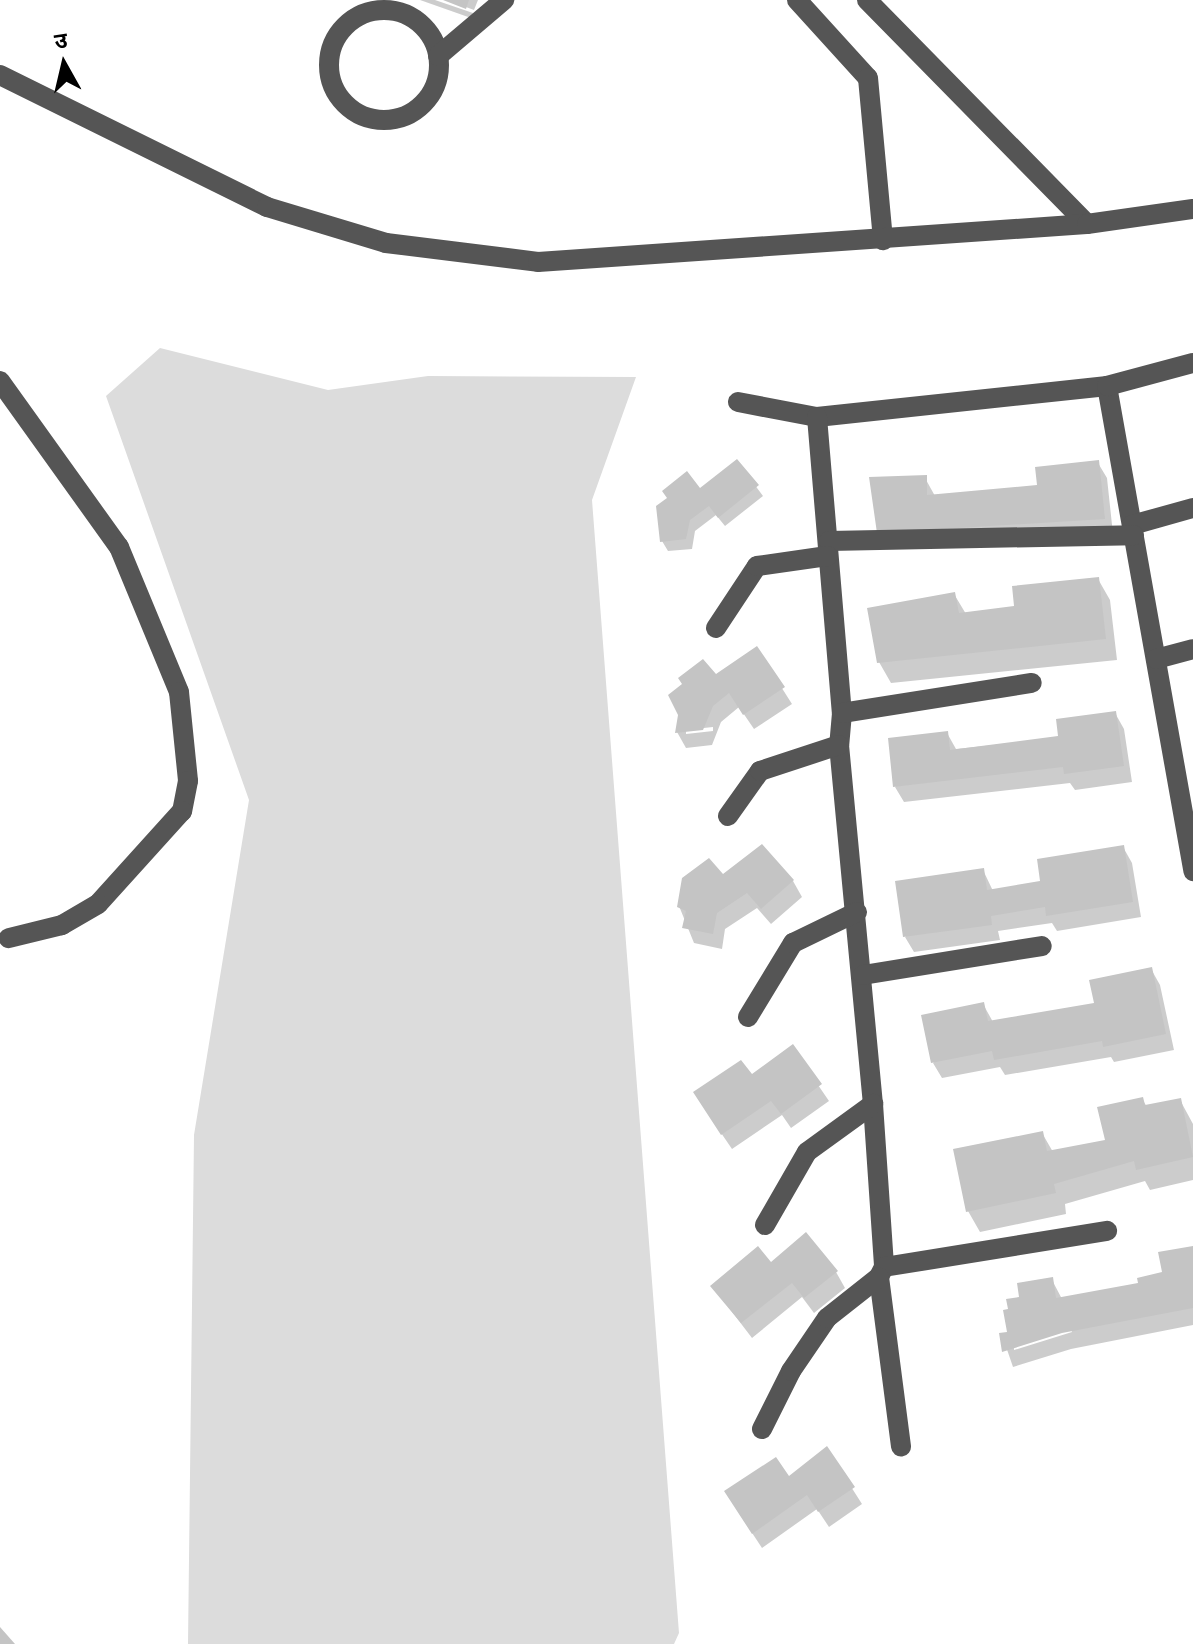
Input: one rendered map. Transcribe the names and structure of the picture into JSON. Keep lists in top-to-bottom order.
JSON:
{
  "north": "top"
}
